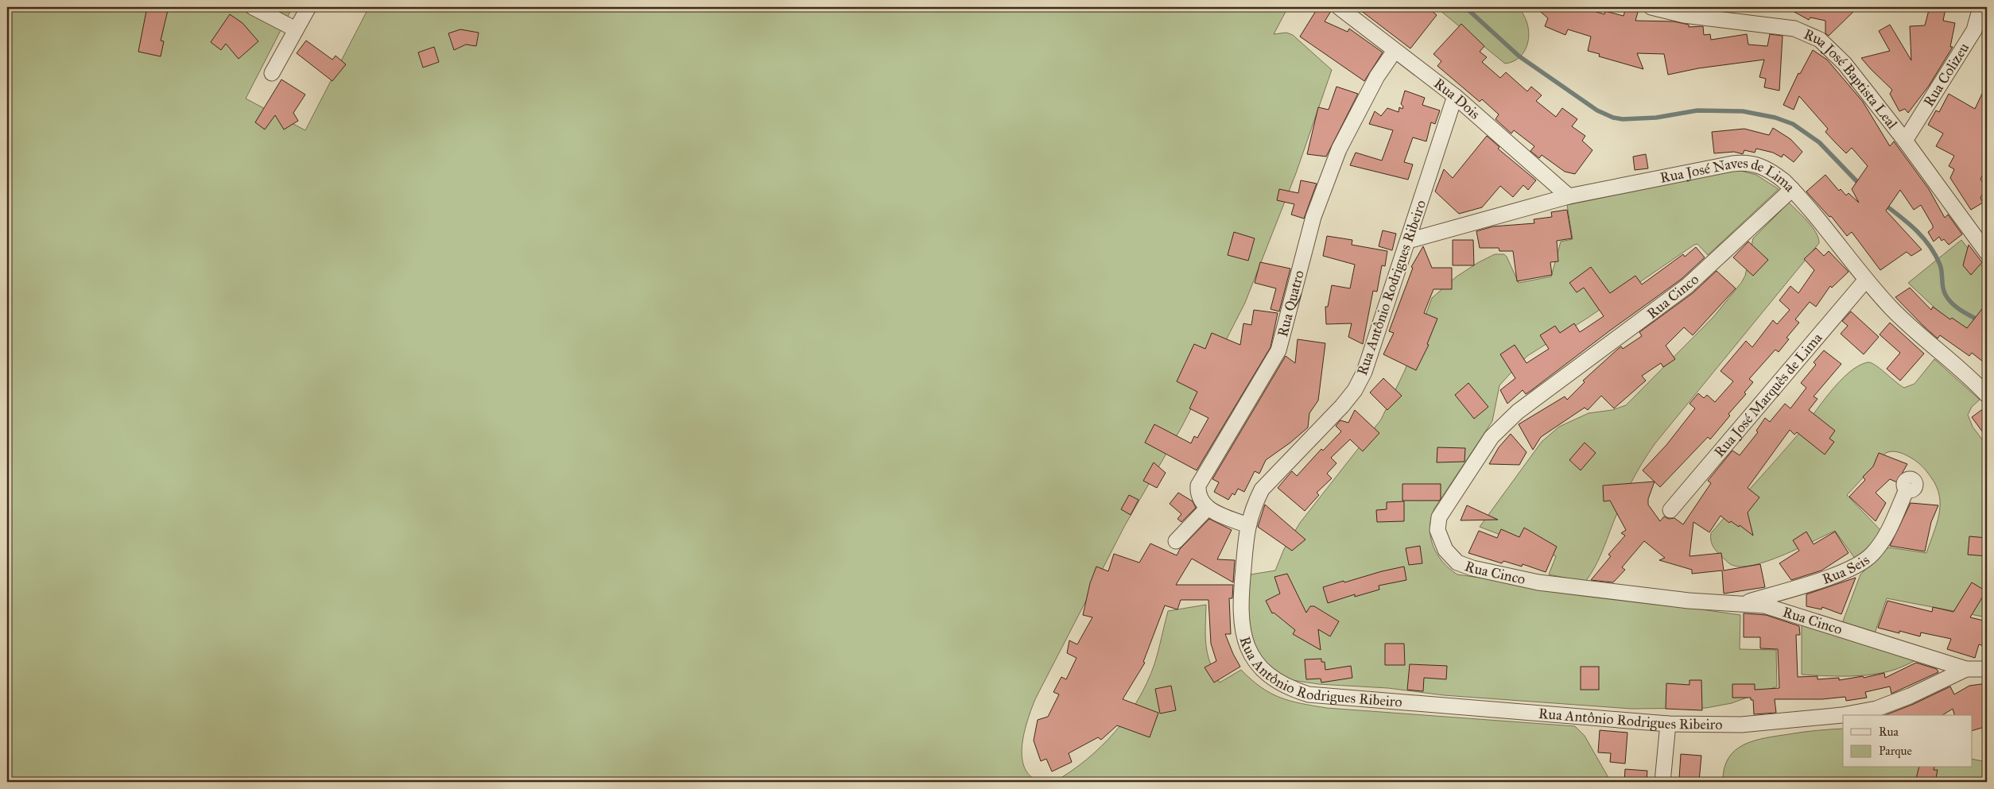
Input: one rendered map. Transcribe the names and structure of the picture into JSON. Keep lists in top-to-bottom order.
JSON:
{
  "streets": {
    "street": [
      "Rua Colizeu",
      "Rua José Baptista Leal",
      "Rua Dois",
      "Rua José Naves de Lima",
      "Rua Antônio Rodrigues Ribeiro",
      "Rua Cinco",
      "Rua Quatro",
      "Rua José Marquês de Lima",
      "Rua Seis"
    ]
  },
  "crossings": [
    ["Rua Colizeu", "Rua José Baptista Leal"],
    ["Rua Dois", "Rua José Naves de Lima"],
    ["Rua Dois", "Rua Antônio Rodrigues Ribeiro"],
    ["Rua Dois", "Rua Quatro"],
    ["Rua José Naves de Lima", "Rua Antônio Rodrigues Ribeiro"],
    ["Rua José Naves de Lima", "Rua Cinco"],
    ["Rua José Naves de Lima", "Rua José Marquês de Lima"],
    ["Rua Antônio Rodrigues Ribeiro", "Rua Cinco"],
    ["Rua Cinco", "Rua Seis"]
  ],
  "legend": ["Rua", "Parque"]
}
